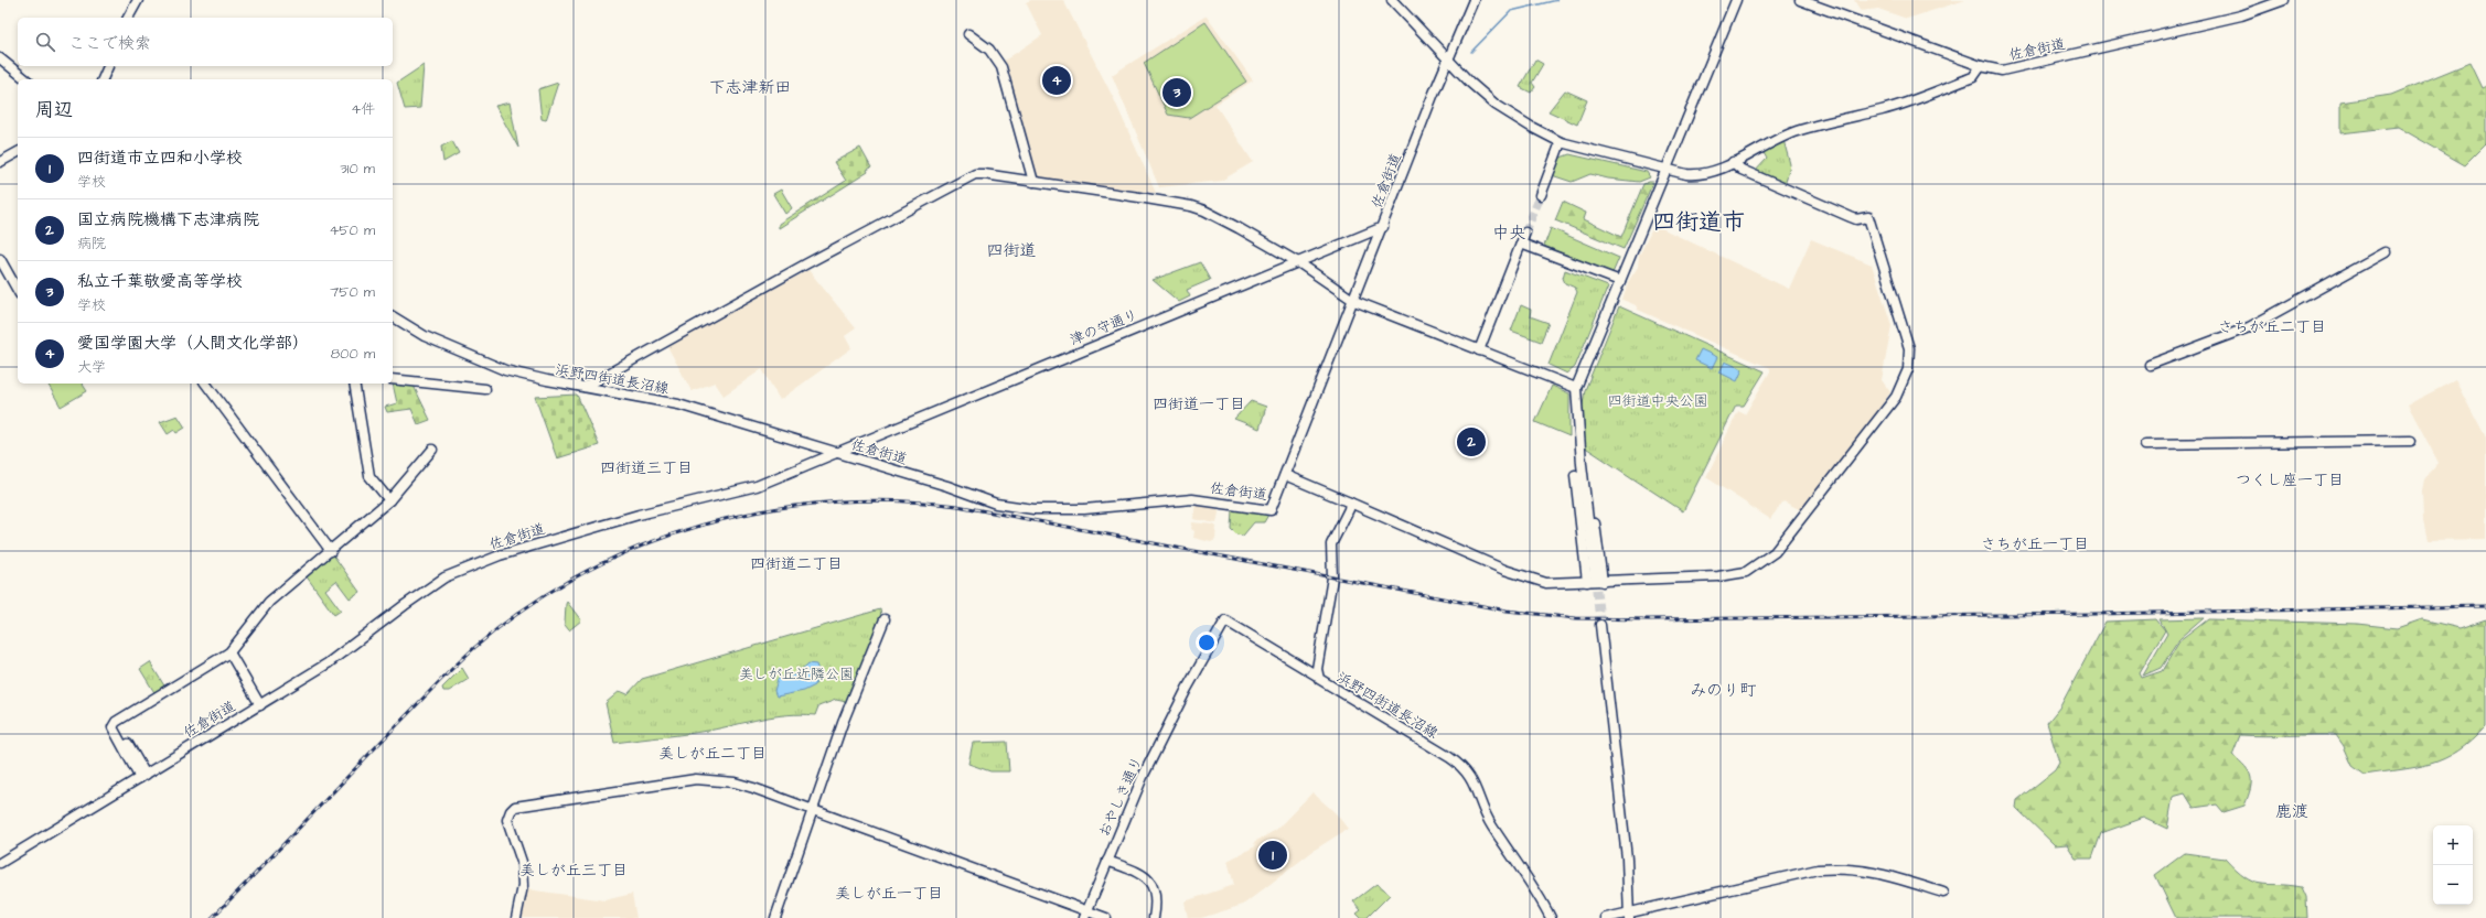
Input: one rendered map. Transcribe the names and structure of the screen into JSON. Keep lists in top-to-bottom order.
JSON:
{
  "streets": {
    "street": [
      "佐倉街道",
      "津の守通り",
      "浜野四街道長沼線",
      "おやしき通り"
    ]
  },
  "crossings": [
    ["佐倉街道", "津の守通り"],
    ["佐倉街道", "浜野四街道長沼線"],
    ["津の守通り", "浜野四街道長沼線"],
    ["浜野四街道長沼線", "おやしき通り"]
  ],
  "districts": [
    "下志津新田",
    "四街道市",
    "中央",
    "四街道",
    "さちが丘二丁目",
    "四街道一丁目",
    "四街道三丁目",
    "つくし座一丁目",
    "さちが丘一丁目",
    "四街道二丁目",
    "みのり町",
    "美しが丘二丁目",
    "鹿渡",
    "美しが丘三丁目",
    "美しが丘一丁目"
  ],
  "parks": ["四街道中央公園", "美しが丘近隣公園"],
  "page": {
    "search": "ここで検索",
    "pins": [
      "4",
      "3",
      "2",
      "1"
    ],
    "heading": ["周辺", "4件"],
    "list": [
      {
        "mark": "1",
        "name": "四街道市立四和小学校",
        "note": "学校",
        "value": "310 m"
      },
      {
        "mark": "2",
        "name": "国立病院機構下志津病院",
        "note": "病院",
        "value": "450 m"
      },
      {
        "mark": "3",
        "name": "私立千葉敬愛高等学校",
        "note": "学校",
        "value": "750 m"
      },
      {
        "mark": "4",
        "name": "愛国学園大学（人間文化学部）",
        "note": "大学",
        "value": "800 m"
      }
    ],
    "map_buttons": ["+", "−"]
  }
}
